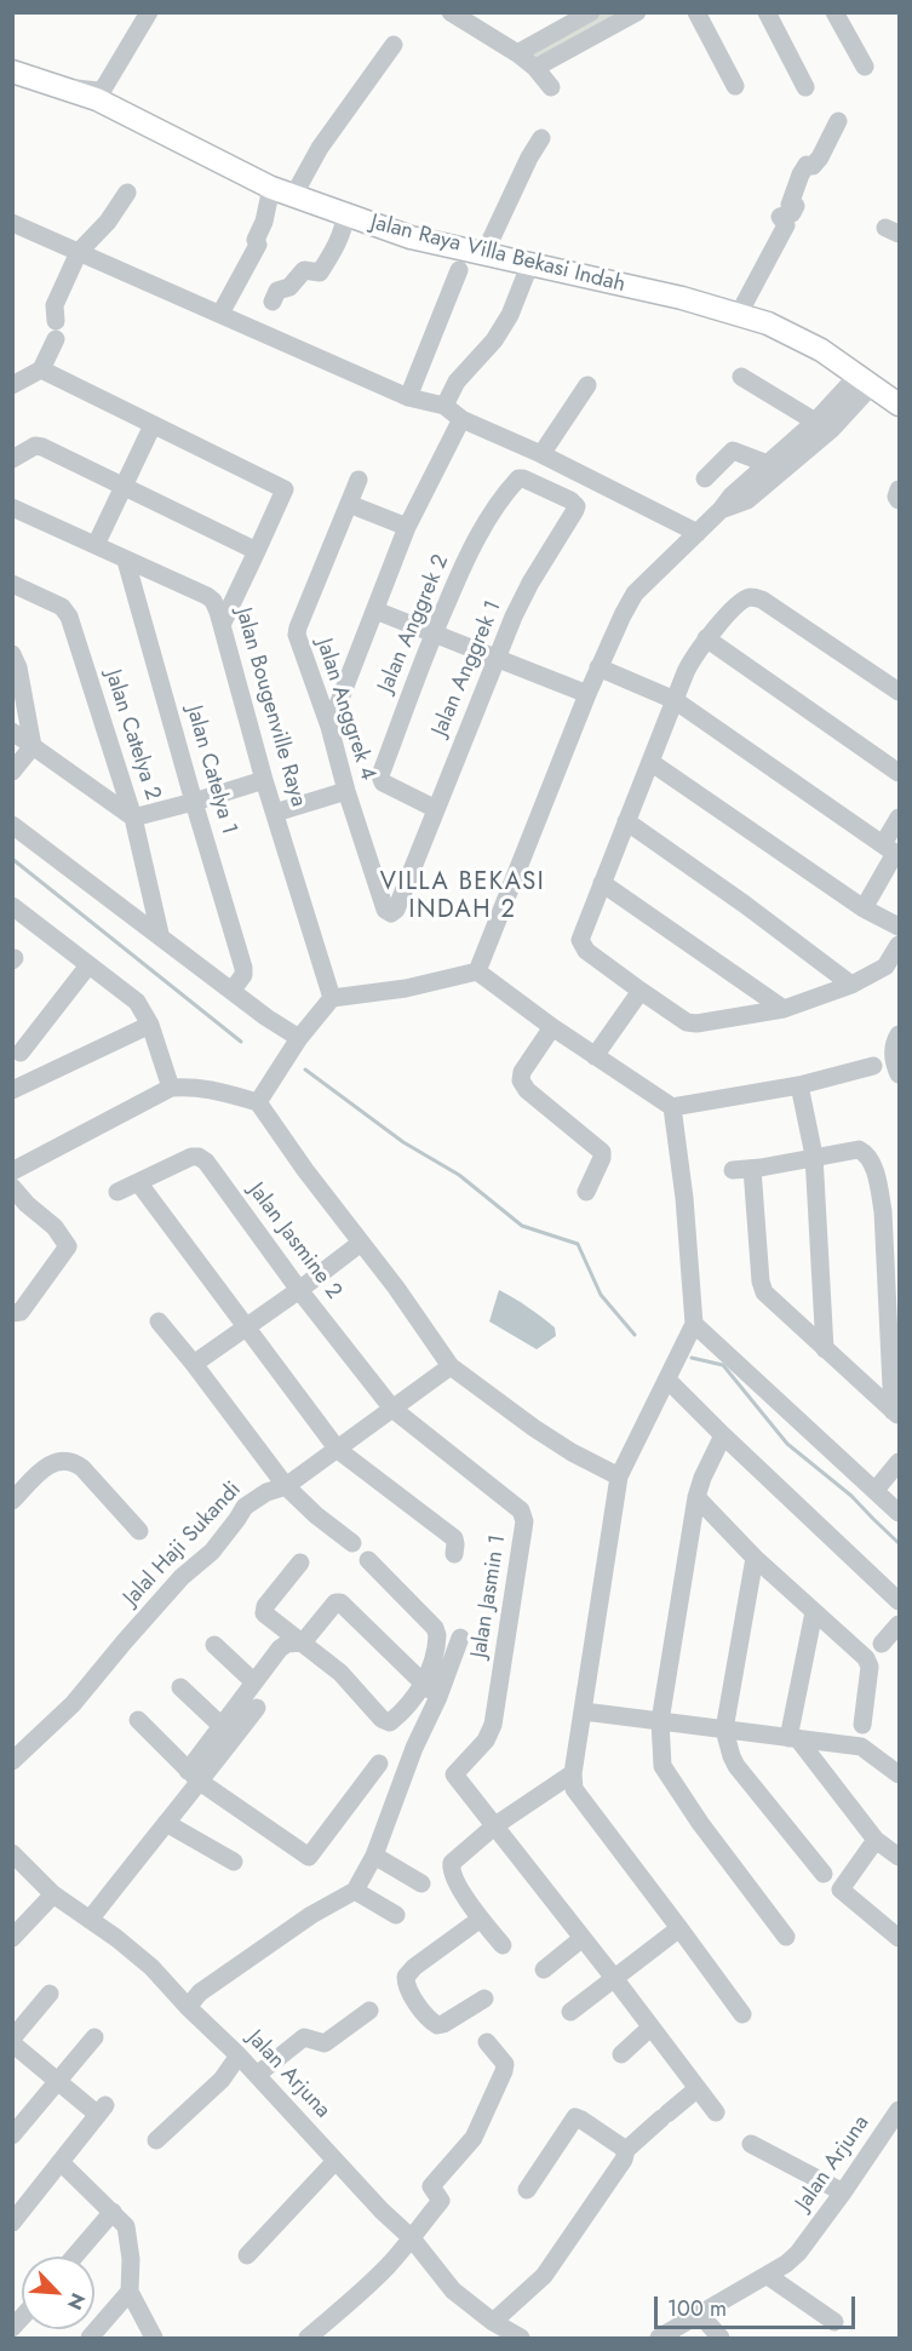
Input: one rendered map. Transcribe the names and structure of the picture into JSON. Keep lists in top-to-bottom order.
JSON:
{
  "streets": {
    "main road": ["Jalan Raya Villa Bekasi Indah"],
    "street": [
      "Jalan Anggrek 2",
      "Jalan Anggrek 1",
      "Jalan Bougenville Raya",
      "Jalan Anggrek 4",
      "Jalan Catelya 2",
      "Jalan Catelya 1",
      "Jalan Jasmine 2",
      "Jalal Haji Sukandi",
      "Jalan Jasmin 1",
      "Jalan Arjuna"
    ]
  },
  "crossings": [
    ["Jalan Anggrek 2", "Jalan Anggrek 1"],
    ["Jalan Anggrek 1", "Jalan Anggrek 4"],
    ["Jalan Bougenville Raya", "Jalan Catelya 1"],
    ["Jalan Jasmine 2", "Jalal Haji Sukandi"],
    ["Jalan Jasmine 2", "Jalan Jasmin 1"],
    ["Jalal Haji Sukandi", "Jalan Jasmin 1"]
  ],
  "districts": ["VILLA BEKASI INDAH 2"],
  "scale_bar": "100 m",
  "north": "bottom right"
}
